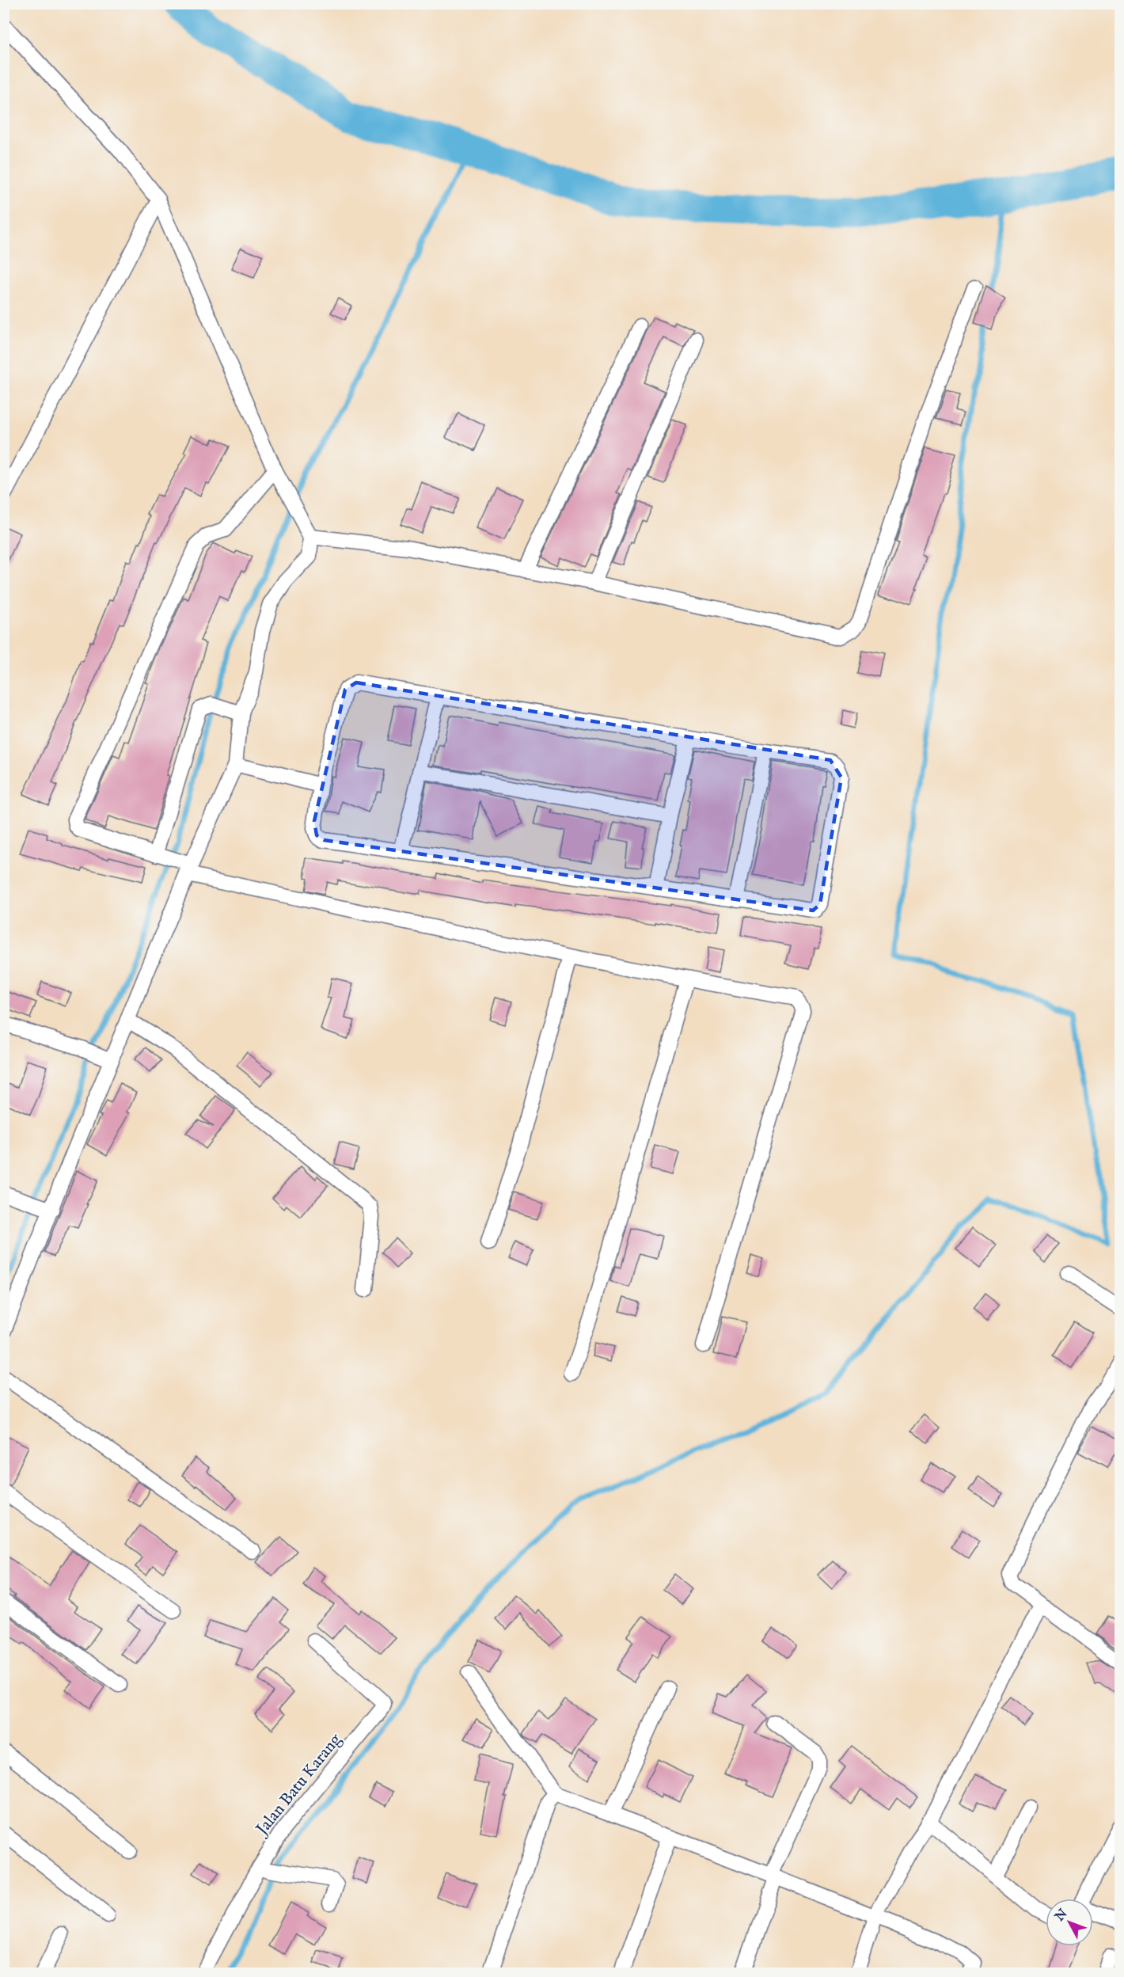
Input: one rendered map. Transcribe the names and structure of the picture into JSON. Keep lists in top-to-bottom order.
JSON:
{
  "streets": {
    "street": ["Jalan Batu Karang"]
  },
  "north": "top left"
}
